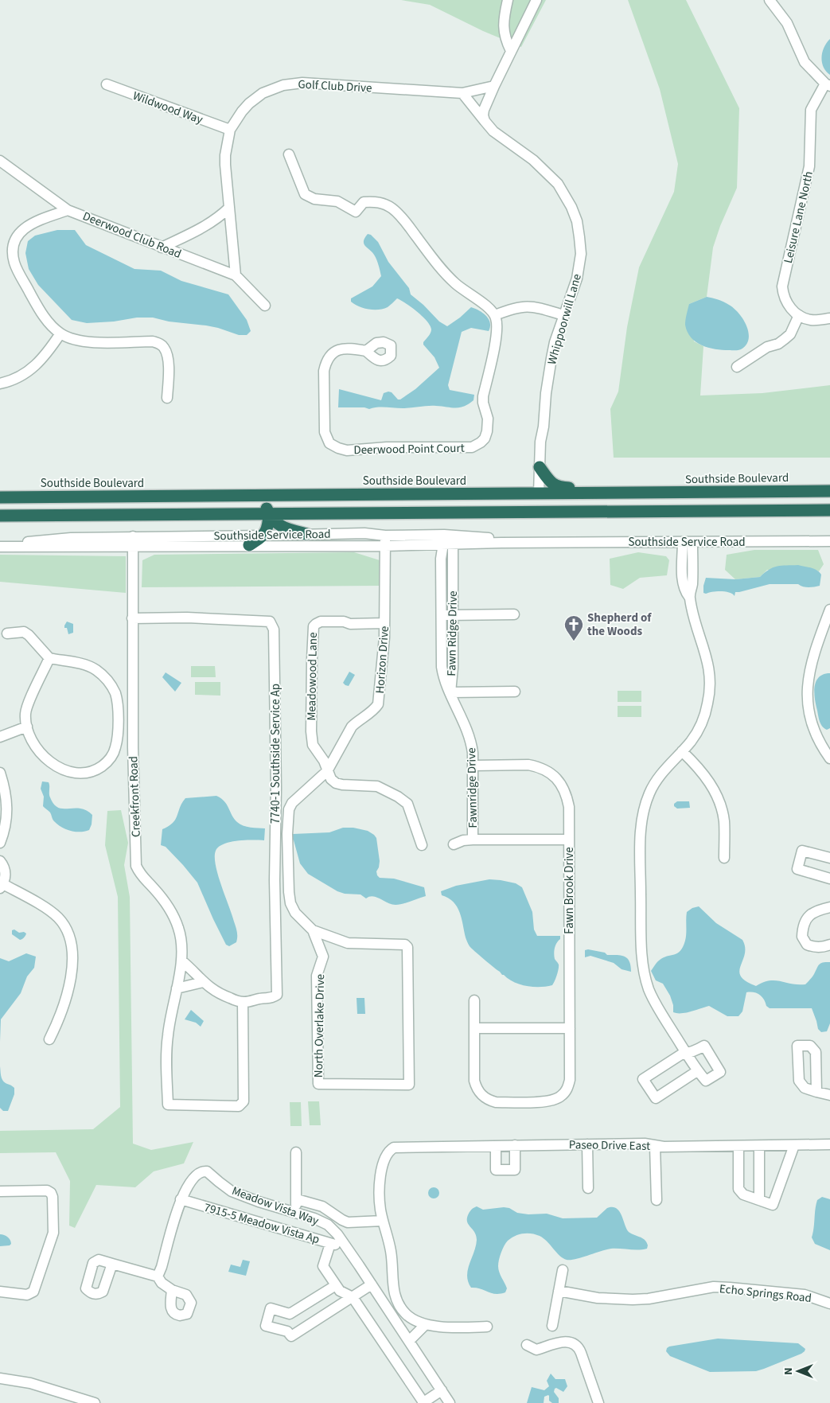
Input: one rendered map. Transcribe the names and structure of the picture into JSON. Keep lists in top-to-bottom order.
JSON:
{
  "streets": {
    "highway": ["Southside Boulevard"],
    "street": [
      "Golf Club Drive",
      "Wildwood Way",
      "Leisure Lane North",
      "Deerwood Club Road",
      "Whippoorwill Lane",
      "Deerwood Point Court",
      "Southside Service Road",
      "Fawn Ridge Drive",
      "Horizon Drive",
      "Meadowood Lane",
      "7740-1 Southside Service Ap",
      "Fawnridge Drive",
      "Creekfront Road",
      "Fawn Brook Drive",
      "North Overlake Drive",
      "Paseo Drive East",
      "Meadow Vista Way",
      "7915-5 Meadow Vista Ap",
      "Echo Springs Road"
    ]
  },
  "crossings": [
    ["Golf Club Drive", "Wildwood Way"],
    ["Golf Club Drive", "Deerwood Club Road"],
    ["Whippoorwill Lane", "Southside Boulevard"],
    ["Southside Service Road", "Fawn Ridge Drive"],
    ["Southside Service Road", "Horizon Drive"],
    ["Fawn Ridge Drive", "Fawnridge Drive"],
    ["Horizon Drive", "Meadowood Lane"],
    ["Horizon Drive", "North Overlake Drive"],
    ["7740-1 Southside Service Ap", "Creekfront Road"],
    ["Fawnridge Drive", "Fawn Brook Drive"],
    ["Meadow Vista Way", "7915-5 Meadow Vista Ap"]
  ],
  "places": {
    "church": ["Shepherd of the Woods"]
  },
  "north": "left"
}
